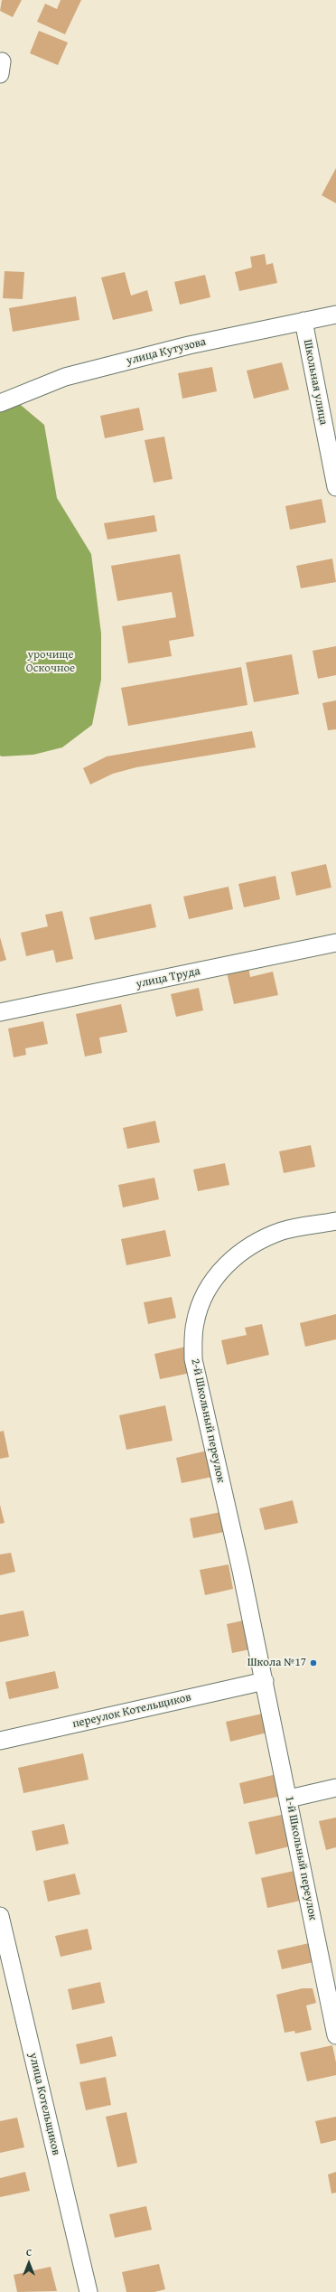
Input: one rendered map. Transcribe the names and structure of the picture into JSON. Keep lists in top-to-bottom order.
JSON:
{
  "streets": {
    "street": [
      "улица Кутузова",
      "Школьная улица",
      "улица Труда",
      "2-й Школьный переулок",
      "переулок Котельщиков",
      "1-й Школьный переулок",
      "улица Котельщиков"
    ]
  },
  "crossings": [
    ["улица Кутузова", "Школьная улица"],
    ["2-й Школьный переулок", "переулок Котельщиков"],
    ["2-й Школьный переулок", "1-й Школьный переулок"],
    ["переулок Котельщиков", "1-й Школьный переулок"]
  ],
  "parks": ["урочище Оскочное"],
  "places": ["Школа №17"],
  "north": "top"
}
